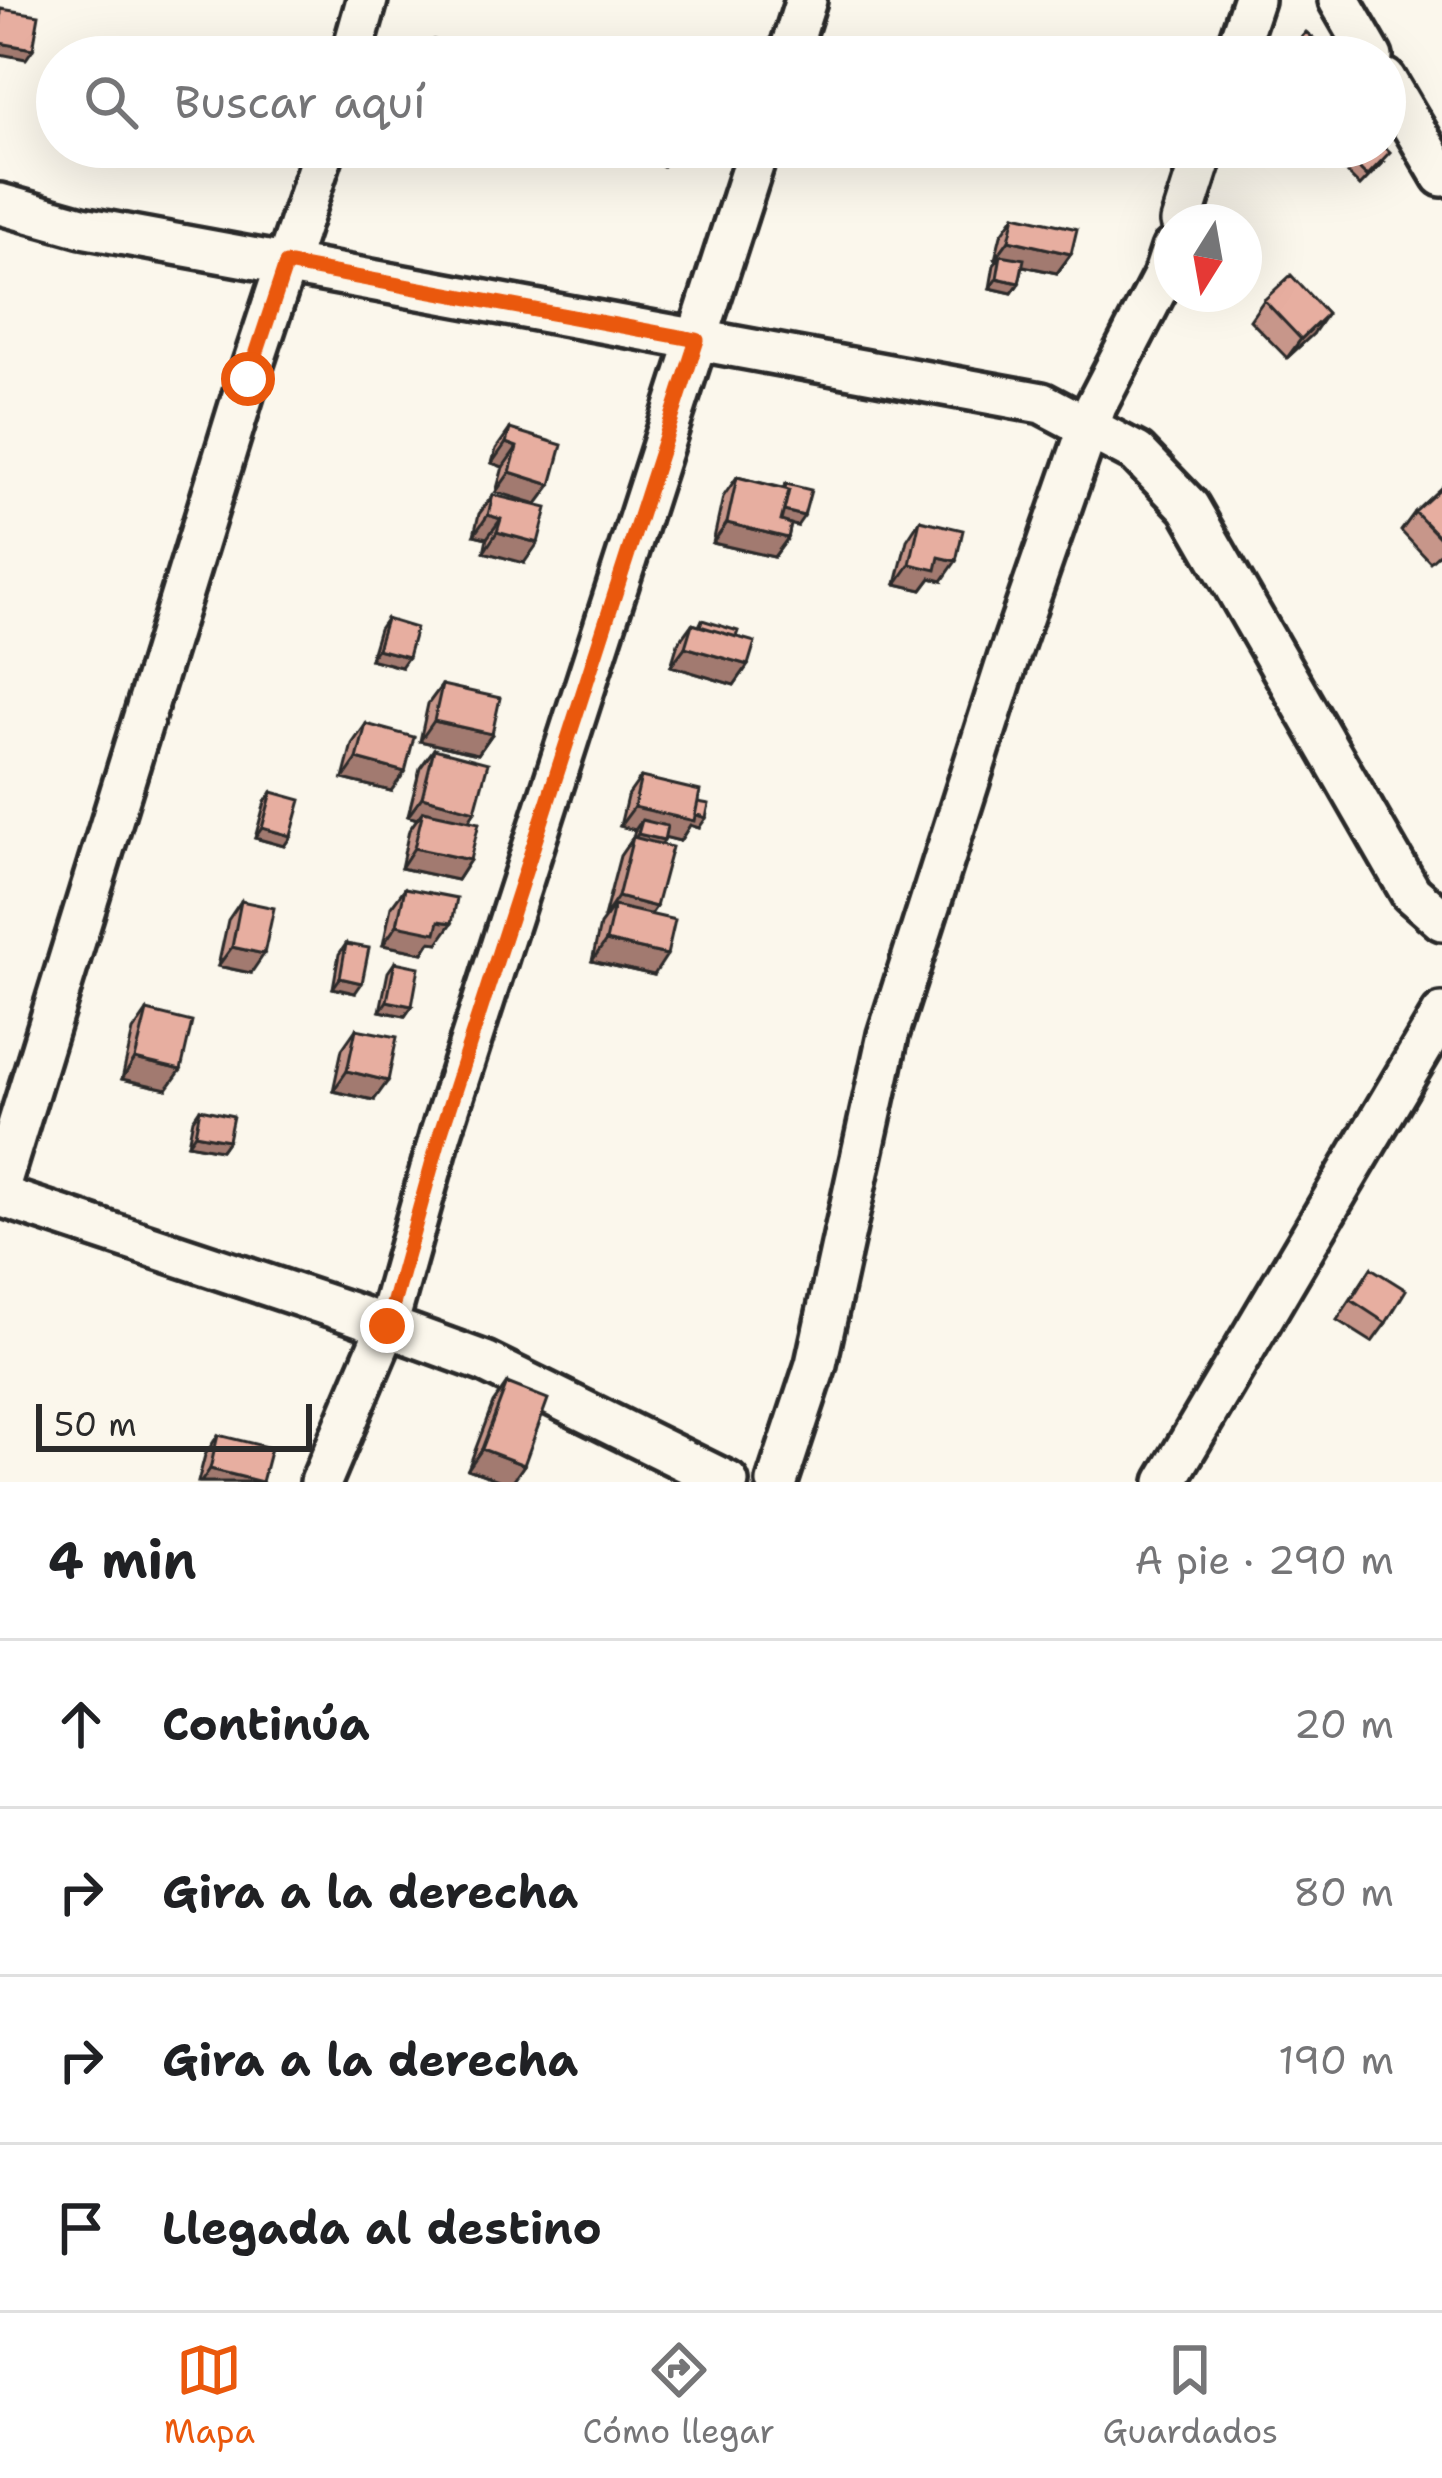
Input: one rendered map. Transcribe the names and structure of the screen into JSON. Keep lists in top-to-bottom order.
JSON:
{
  "scale_bar": "50 m",
  "north": "bottom",
  "page": {
    "search": "Buscar aquí",
    "scale": "50 m",
    "heading": ["4 min", "A pie · 290 m"],
    "list": [
      ["Continúa", "20 m"],
      ["Gira a la derecha", "80 m"],
      ["Gira a la derecha", "190 m"],
      "Llegada al destino"
    ],
    "nav": ["Mapa", "Cómo llegar", "Guardados"]
  }
}
